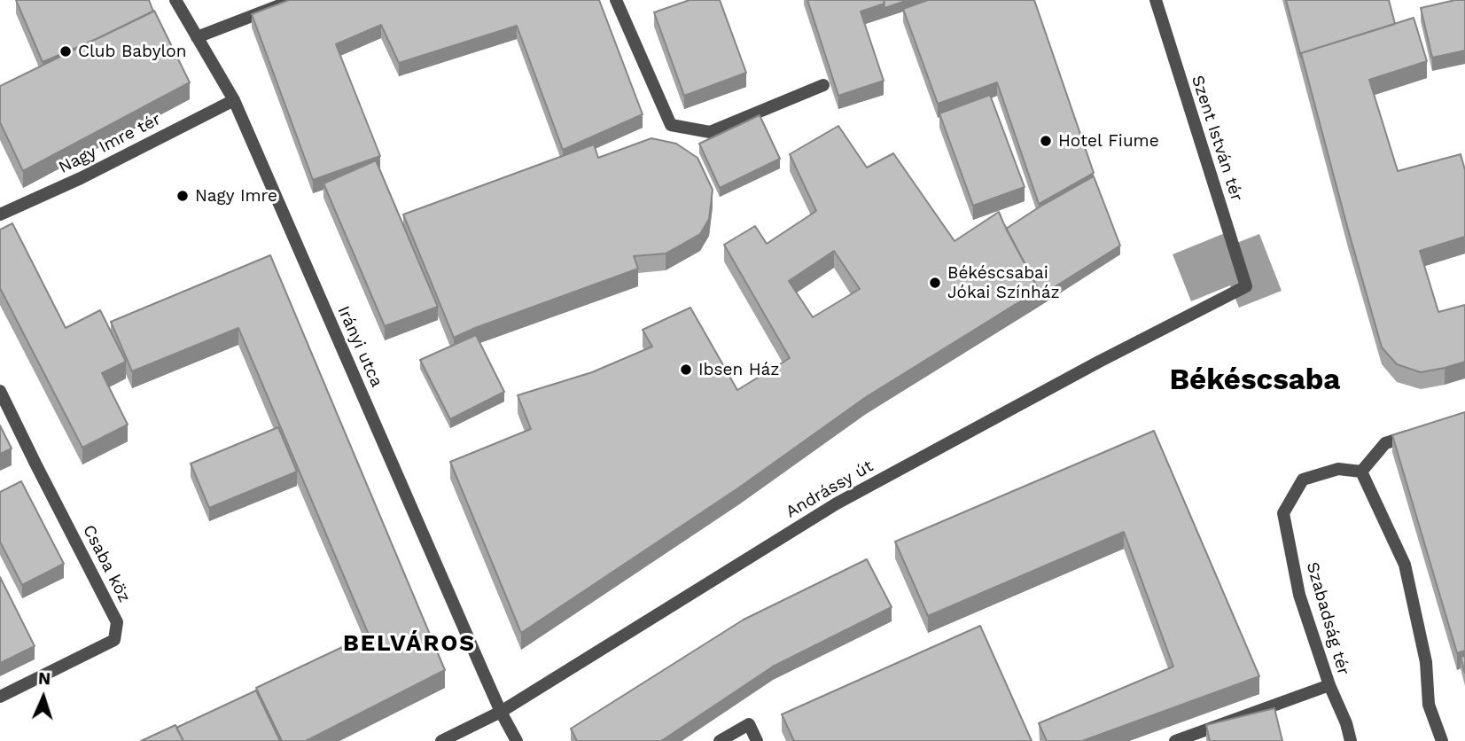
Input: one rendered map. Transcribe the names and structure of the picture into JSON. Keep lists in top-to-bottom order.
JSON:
{
  "streets": {
    "street": [
      "Szent István tér",
      "Nagy Imre tér",
      "Irányi utca",
      "Andrássy út",
      "Csaba köz",
      "Szabadság tér"
    ]
  },
  "crossings": [
    ["Szent István tér", "Andrássy út"],
    ["Nagy Imre tér", "Irányi utca"],
    ["Irányi utca", "Andrássy út"]
  ],
  "districts": ["Békéscsaba", "BELVÁROS"],
  "places": [
    "Club Babylon",
    "Hotel Fiume",
    "Nagy Imre",
    "Békéscsabai Jókai Színház",
    "Ibsen Ház"
  ],
  "north": "top"
}
